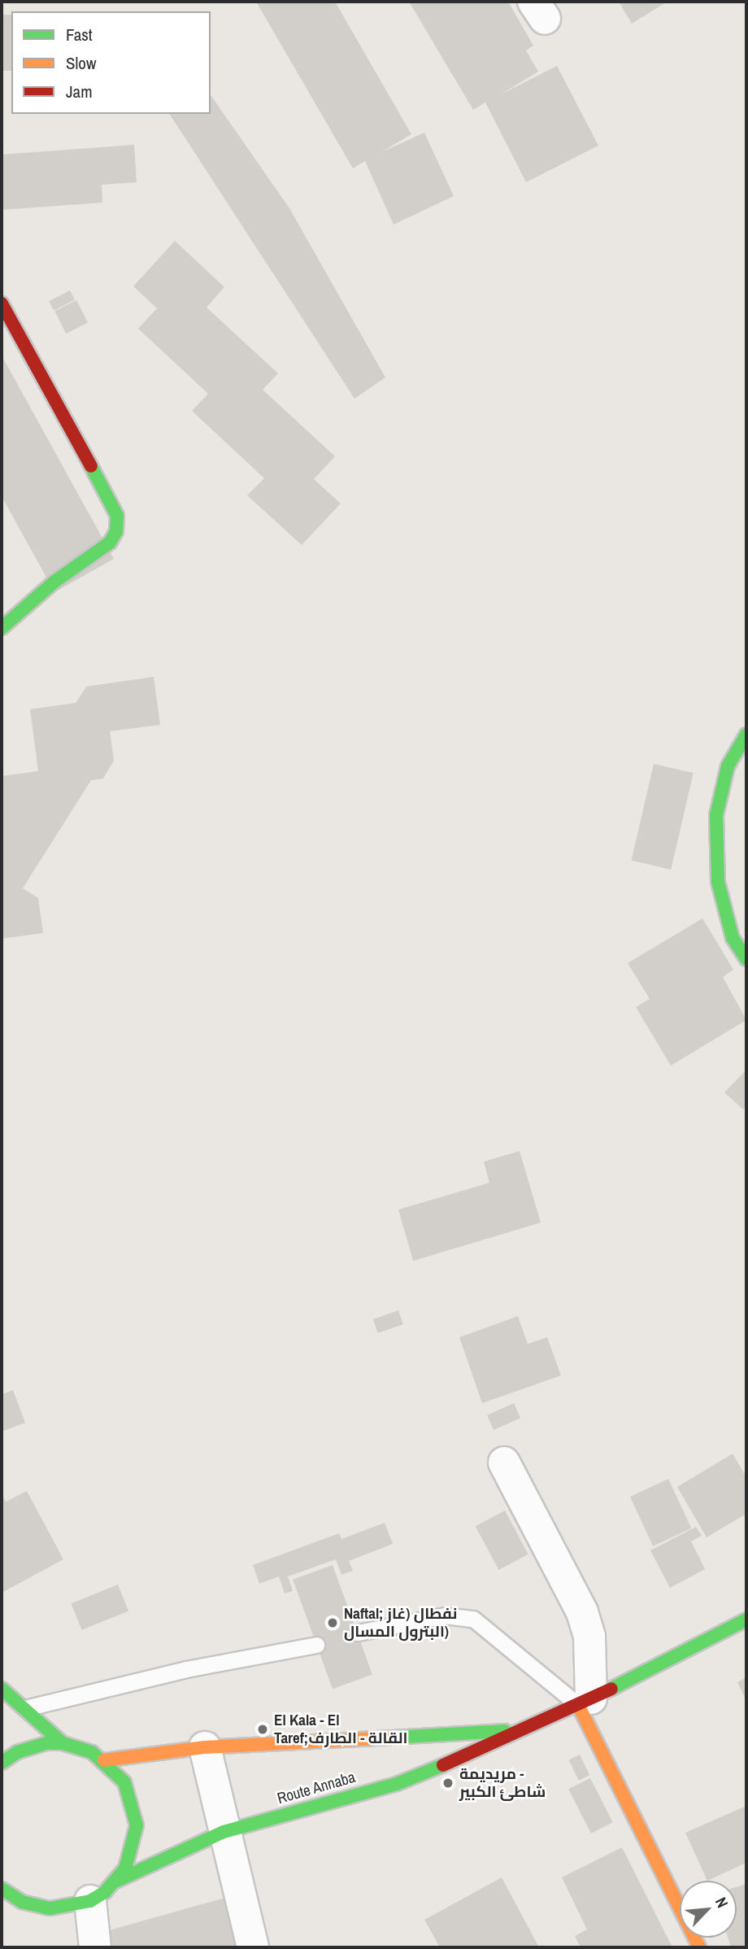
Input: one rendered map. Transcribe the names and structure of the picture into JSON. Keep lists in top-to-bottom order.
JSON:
{
  "streets": {
    "main road": ["Route Annaba"]
  },
  "places": ["Naftal; نفطال (غاز البترول المسال)", "El Kala - El Taref;القالة - الطارف", "مريديمة - شاطئ الكبير"],
  "legend": ["Fast", "Slow", "Jam"],
  "north": "top right"
}
